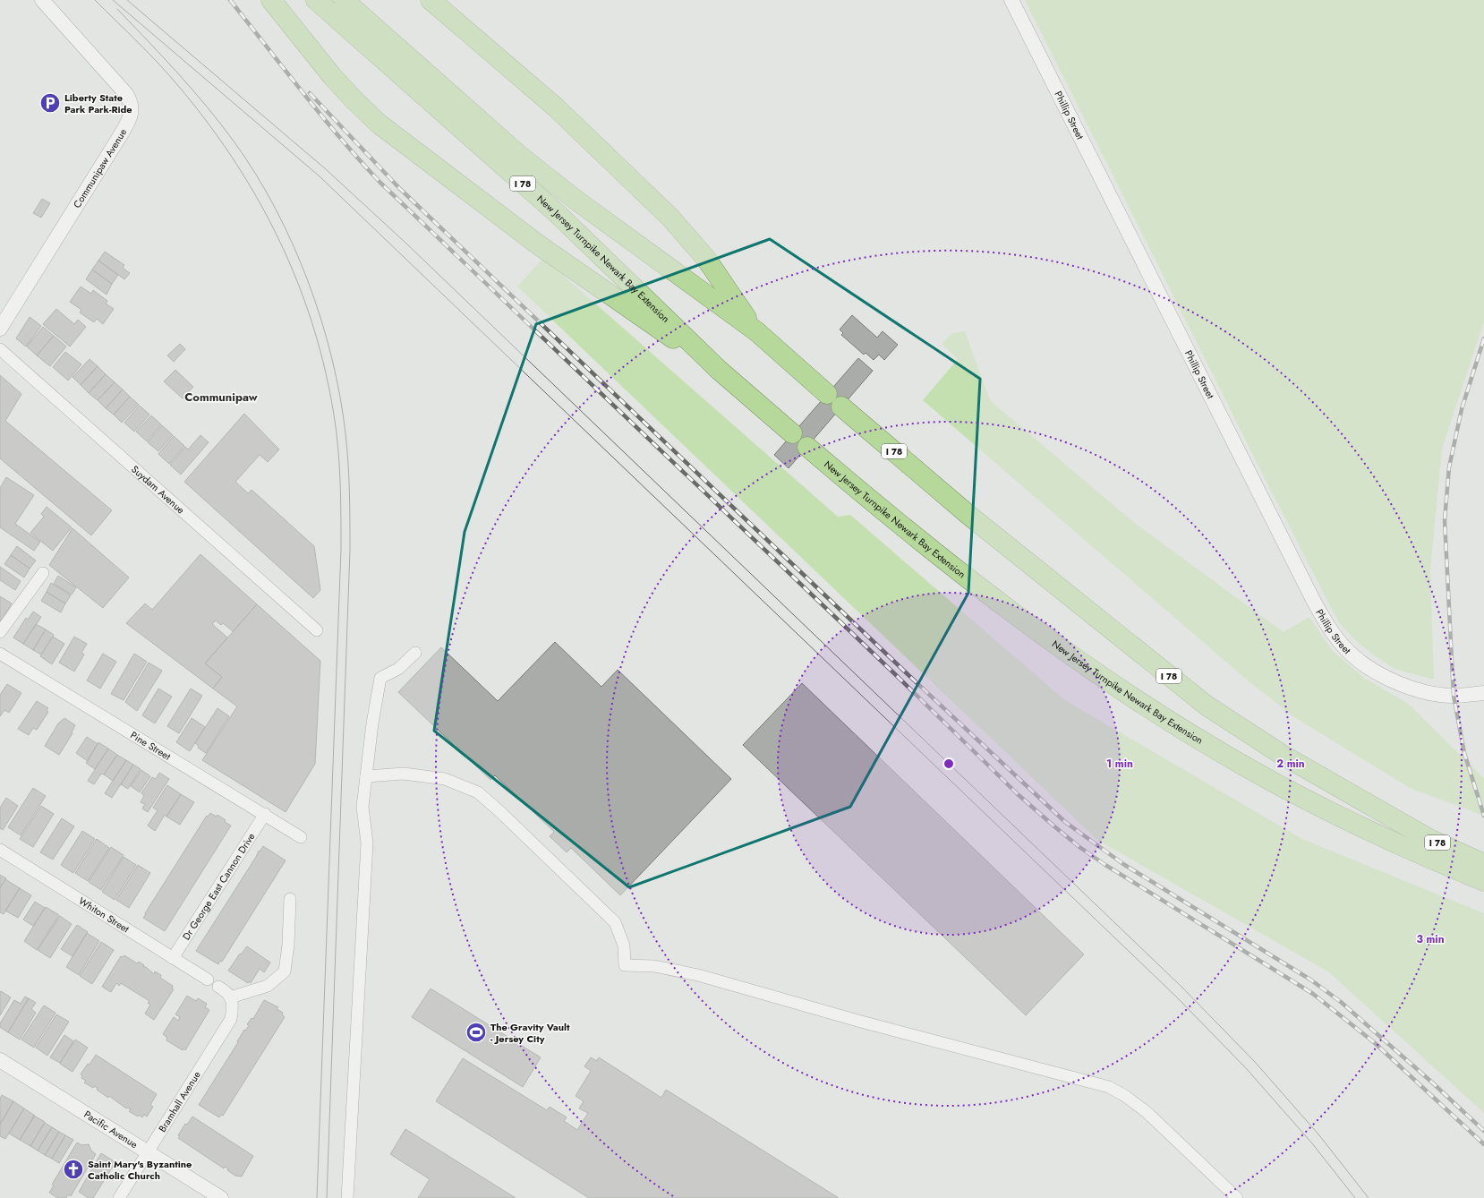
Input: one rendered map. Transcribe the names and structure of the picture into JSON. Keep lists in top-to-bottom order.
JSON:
{
  "streets": {
    "highway": ["I 78", "New Jersey Turnpike Newark Bay Extension"],
    "street": [
      "Phillip Street",
      "Communipaw Avenue",
      "Suydam Avenue",
      "Pine Street",
      "Dr George East Cannon Drive",
      "Whiton Street",
      "Bramhall Avenue",
      "Pacific Avenue"
    ]
  },
  "crossings": [
    ["Pine Street", "Dr George East Cannon Drive"],
    ["Dr George East Cannon Drive", "Whiton Street"],
    ["Bramhall Avenue", "Pacific Avenue"]
  ],
  "districts": ["Communipaw"],
  "places": {
    "parking": ["Liberty State Park Park-Ride"],
    "sports": ["The Gravity Vault - Jersey City"],
    "church": ["Saint Mary's Byzantine Catholic Church"]
  },
  "rings": ["1 min", "2 min", "3 min"]
}
